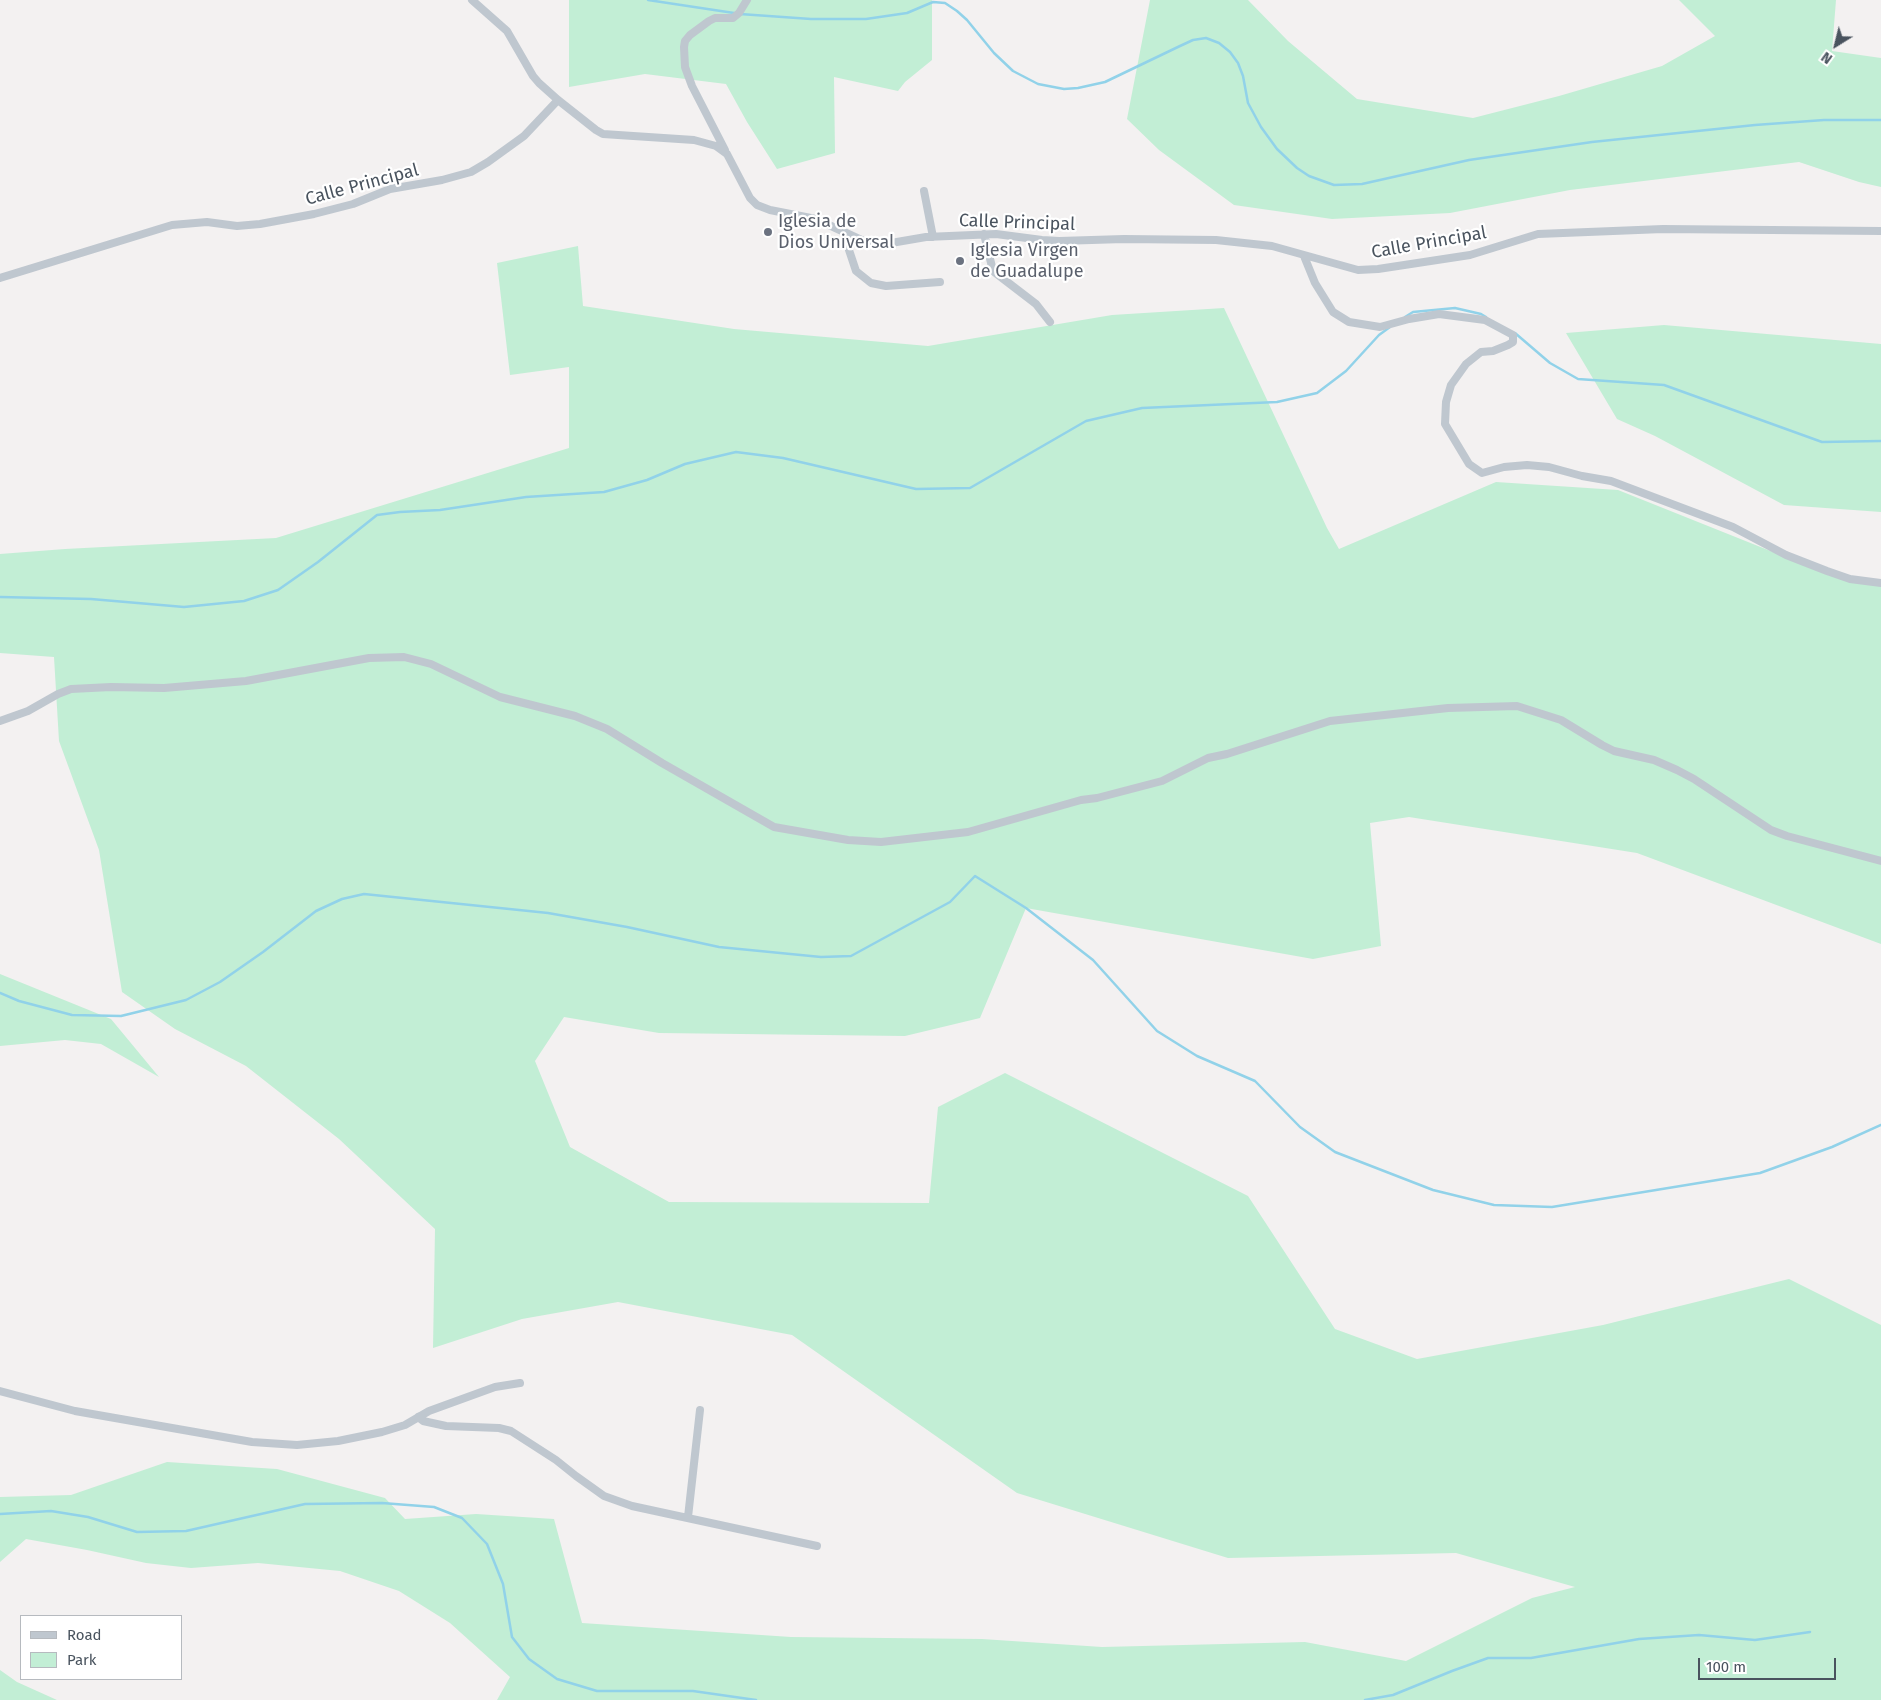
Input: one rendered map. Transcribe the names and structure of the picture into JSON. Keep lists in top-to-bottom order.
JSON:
{
  "streets": {
    "street": ["Calle Principal"]
  },
  "places": ["Iglesia de Dios Universal", "Iglesia Virgen de Guadalupe"],
  "legend": ["Road", "Park"],
  "scale_bar": "100 m",
  "north": "bottom left"
}
